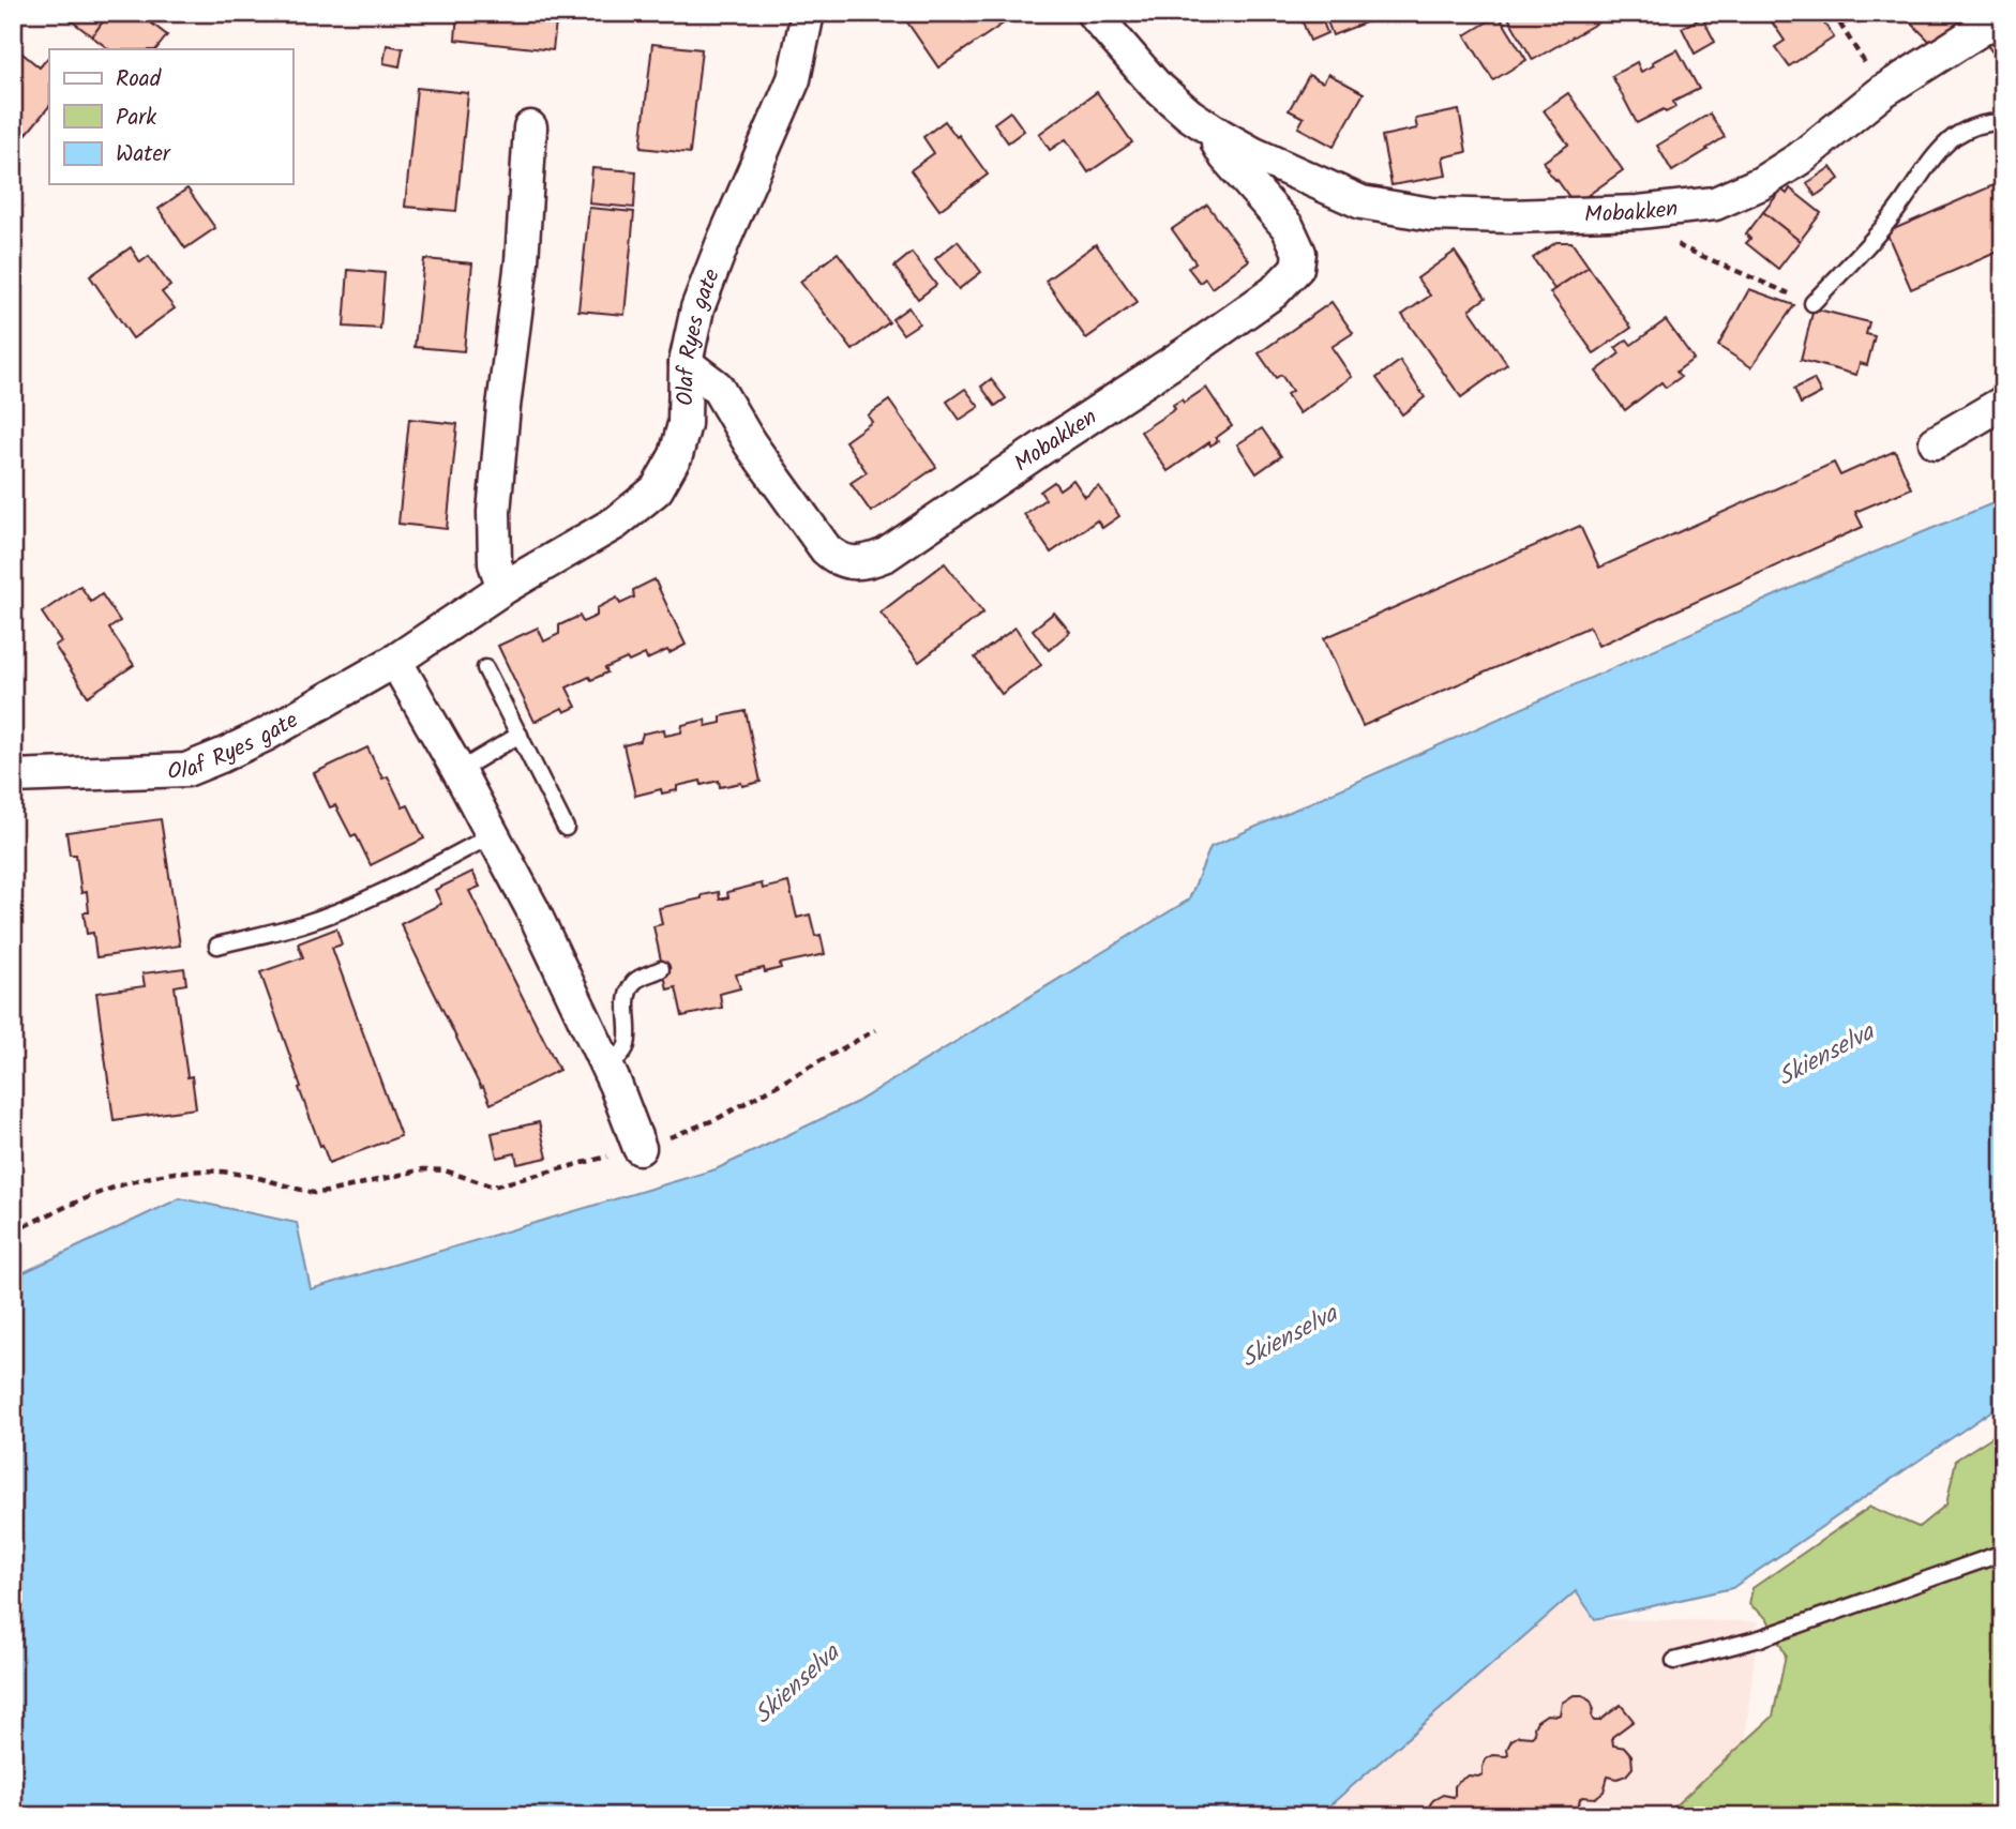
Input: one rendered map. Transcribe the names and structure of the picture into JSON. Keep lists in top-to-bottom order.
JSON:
{
  "streets": {
    "street": ["Mobakken", "Olaf Ryes gate"]
  },
  "crossings": [
    ["Mobakken", "Olaf Ryes gate"]
  ],
  "water": ["Skienselva"],
  "legend": ["Road", "Park", "Water"]
}
